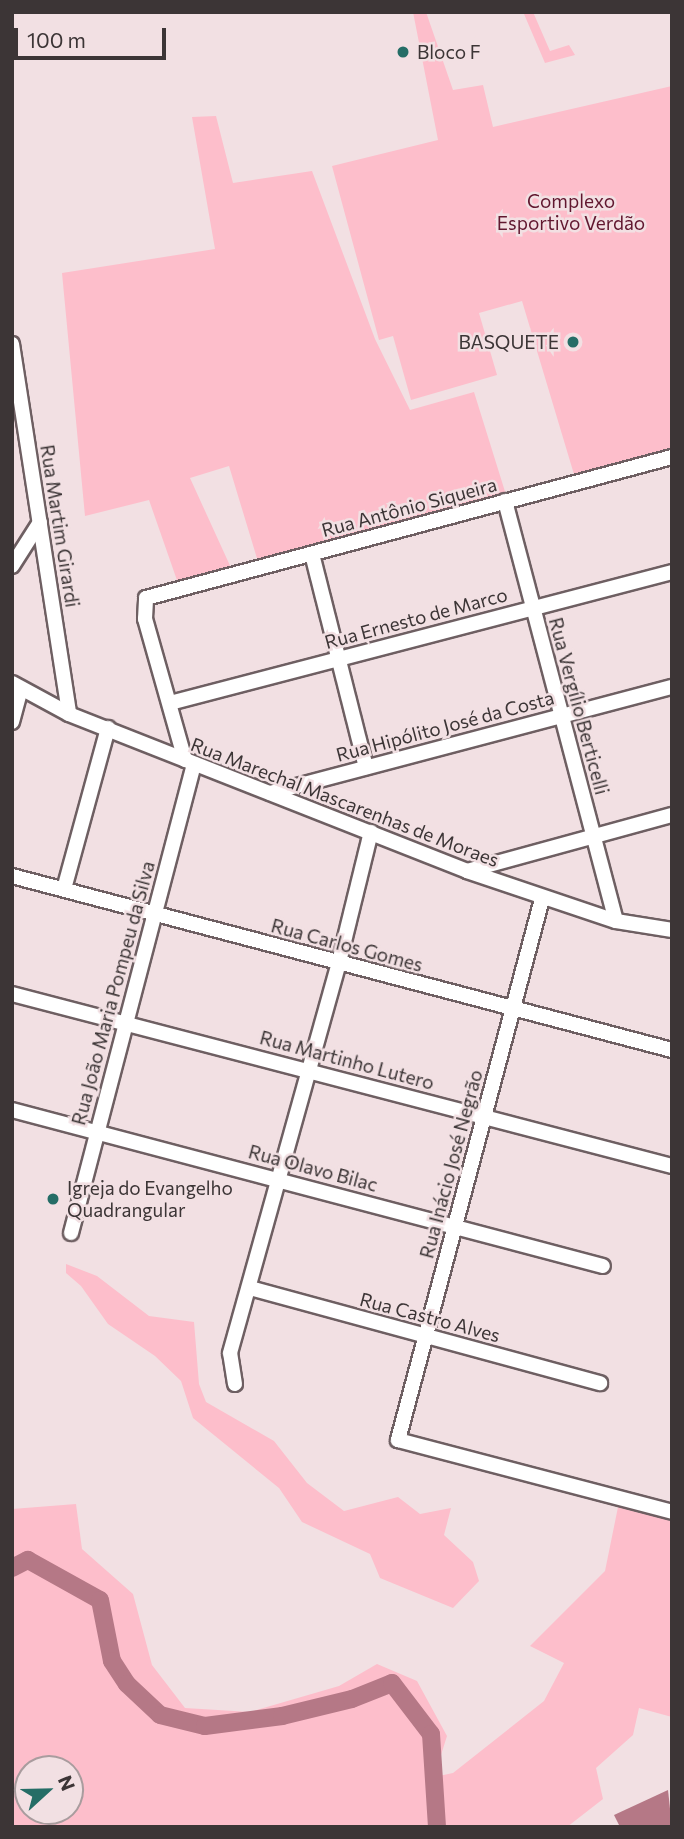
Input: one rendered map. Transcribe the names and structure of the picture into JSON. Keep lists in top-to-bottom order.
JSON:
{
  "streets": {
    "street": [
      "Rua Antônio Siqueira",
      "Rua Martim Girardi",
      "Rua Ernesto de Marco",
      "Rua Vergílio Berticelli",
      "Rua Hipólito José da Costa",
      "Rua Marechal Mascarenhas de Moraes",
      "Rua Carlos Gomes",
      "Rua João Maria Pompeu da Silva",
      "Rua Martinho Lutero",
      "Rua Inácio José Negrão",
      "Rua Olavo Bilac",
      "Rua Castro Alves"
    ]
  },
  "crossings": [
    ["Rua Antônio Siqueira", "Rua Ernesto de Marco"],
    ["Rua Antônio Siqueira", "Rua Vergílio Berticelli"],
    ["Rua Martim Girardi", "Rua Marechal Mascarenhas de Moraes"],
    ["Rua Ernesto de Marco", "Rua Vergílio Berticelli"],
    ["Rua Vergílio Berticelli", "Rua Hipólito José da Costa"],
    ["Rua Vergílio Berticelli", "Rua Marechal Mascarenhas de Moraes"],
    ["Rua Hipólito José da Costa", "Rua Marechal Mascarenhas de Moraes"],
    ["Rua Marechal Mascarenhas de Moraes", "Rua João Maria Pompeu da Silva"],
    ["Rua Marechal Mascarenhas de Moraes", "Rua Inácio José Negrão"],
    ["Rua Carlos Gomes", "Rua João Maria Pompeu da Silva"],
    ["Rua Carlos Gomes", "Rua Inácio José Negrão"],
    ["Rua João Maria Pompeu da Silva", "Rua Martinho Lutero"],
    ["Rua João Maria Pompeu da Silva", "Rua Olavo Bilac"],
    ["Rua Martinho Lutero", "Rua Inácio José Negrão"],
    ["Rua Inácio José Negrão", "Rua Olavo Bilac"],
    ["Rua Inácio José Negrão", "Rua Castro Alves"]
  ],
  "parks": ["Complexo Esportivo Verdão"],
  "places": ["Bloco F", "BASQUETE", "Igreja do Evangelho Quadrangular"],
  "scale_bar": "100 m",
  "north": "right"
}
